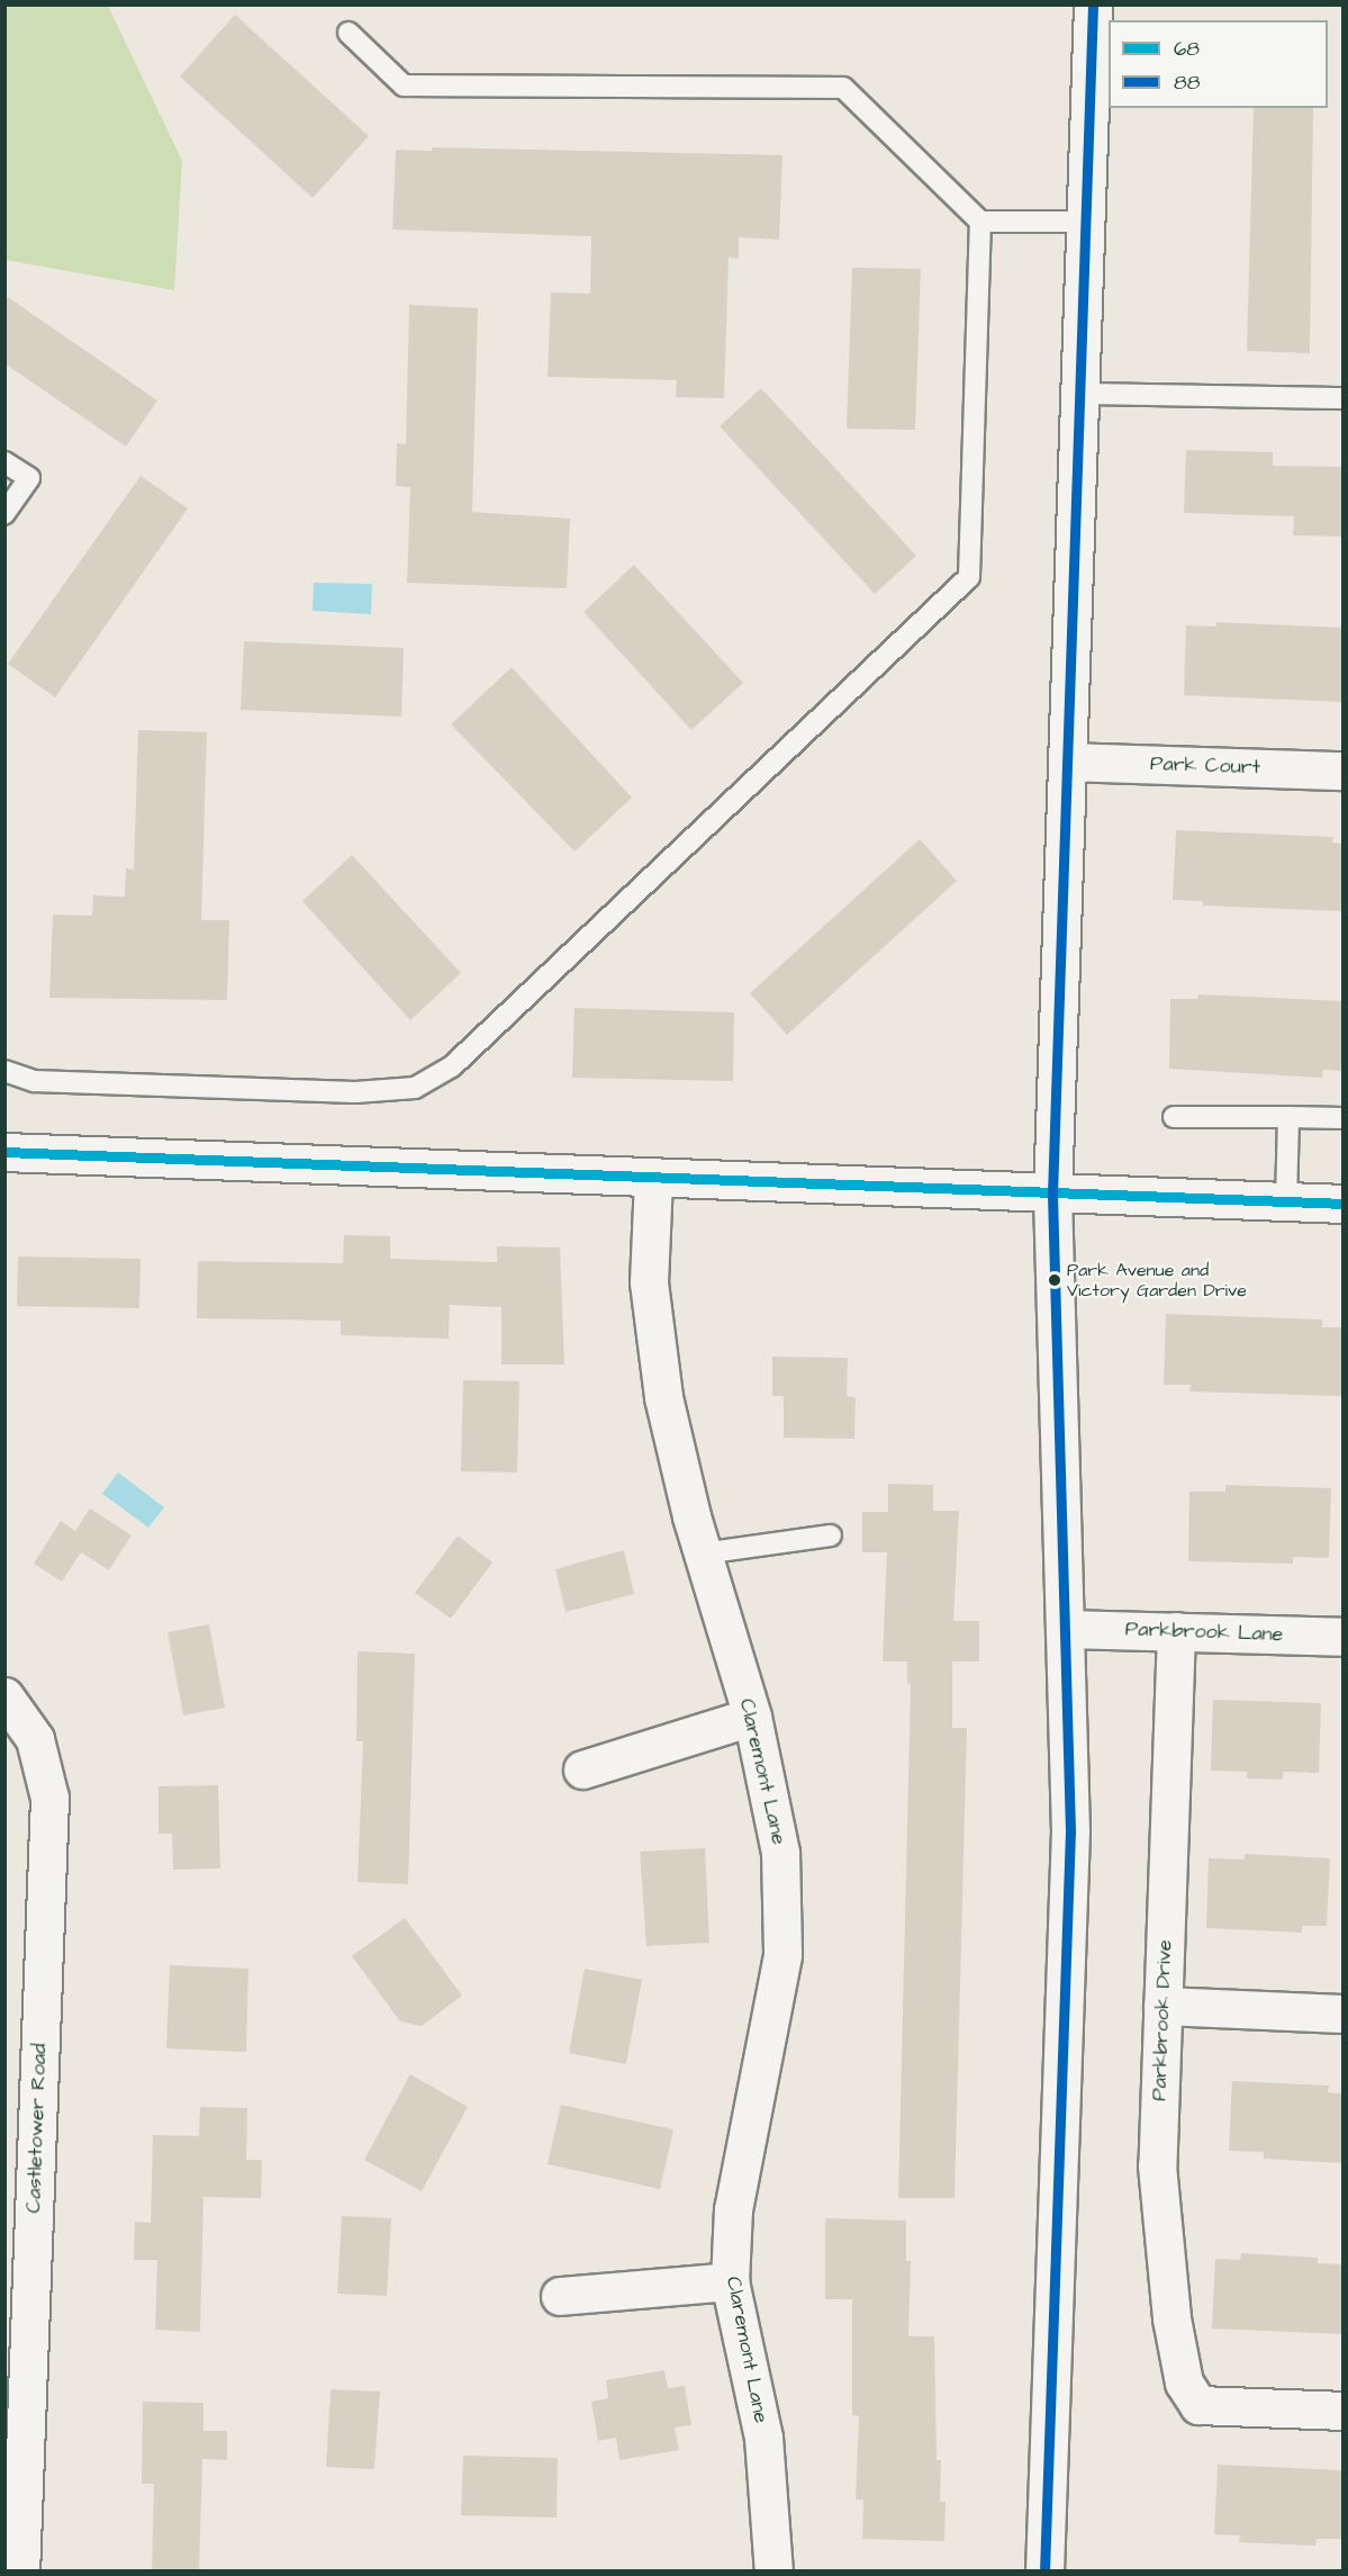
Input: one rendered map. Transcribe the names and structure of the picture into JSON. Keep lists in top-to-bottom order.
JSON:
{
  "streets": {
    "street": [
      "Park Court",
      "Parkbrook Lane",
      "Claremont Lane",
      "Parkbrook Drive",
      "Castletower Road"
    ]
  },
  "crossings": [
    ["Parkbrook Lane", "Parkbrook Drive"]
  ],
  "places": ["Park Avenue and Victory Garden Drive"],
  "lines": ["transit line 88", "transit line 68"],
  "legend": ["68", "88"]
}
